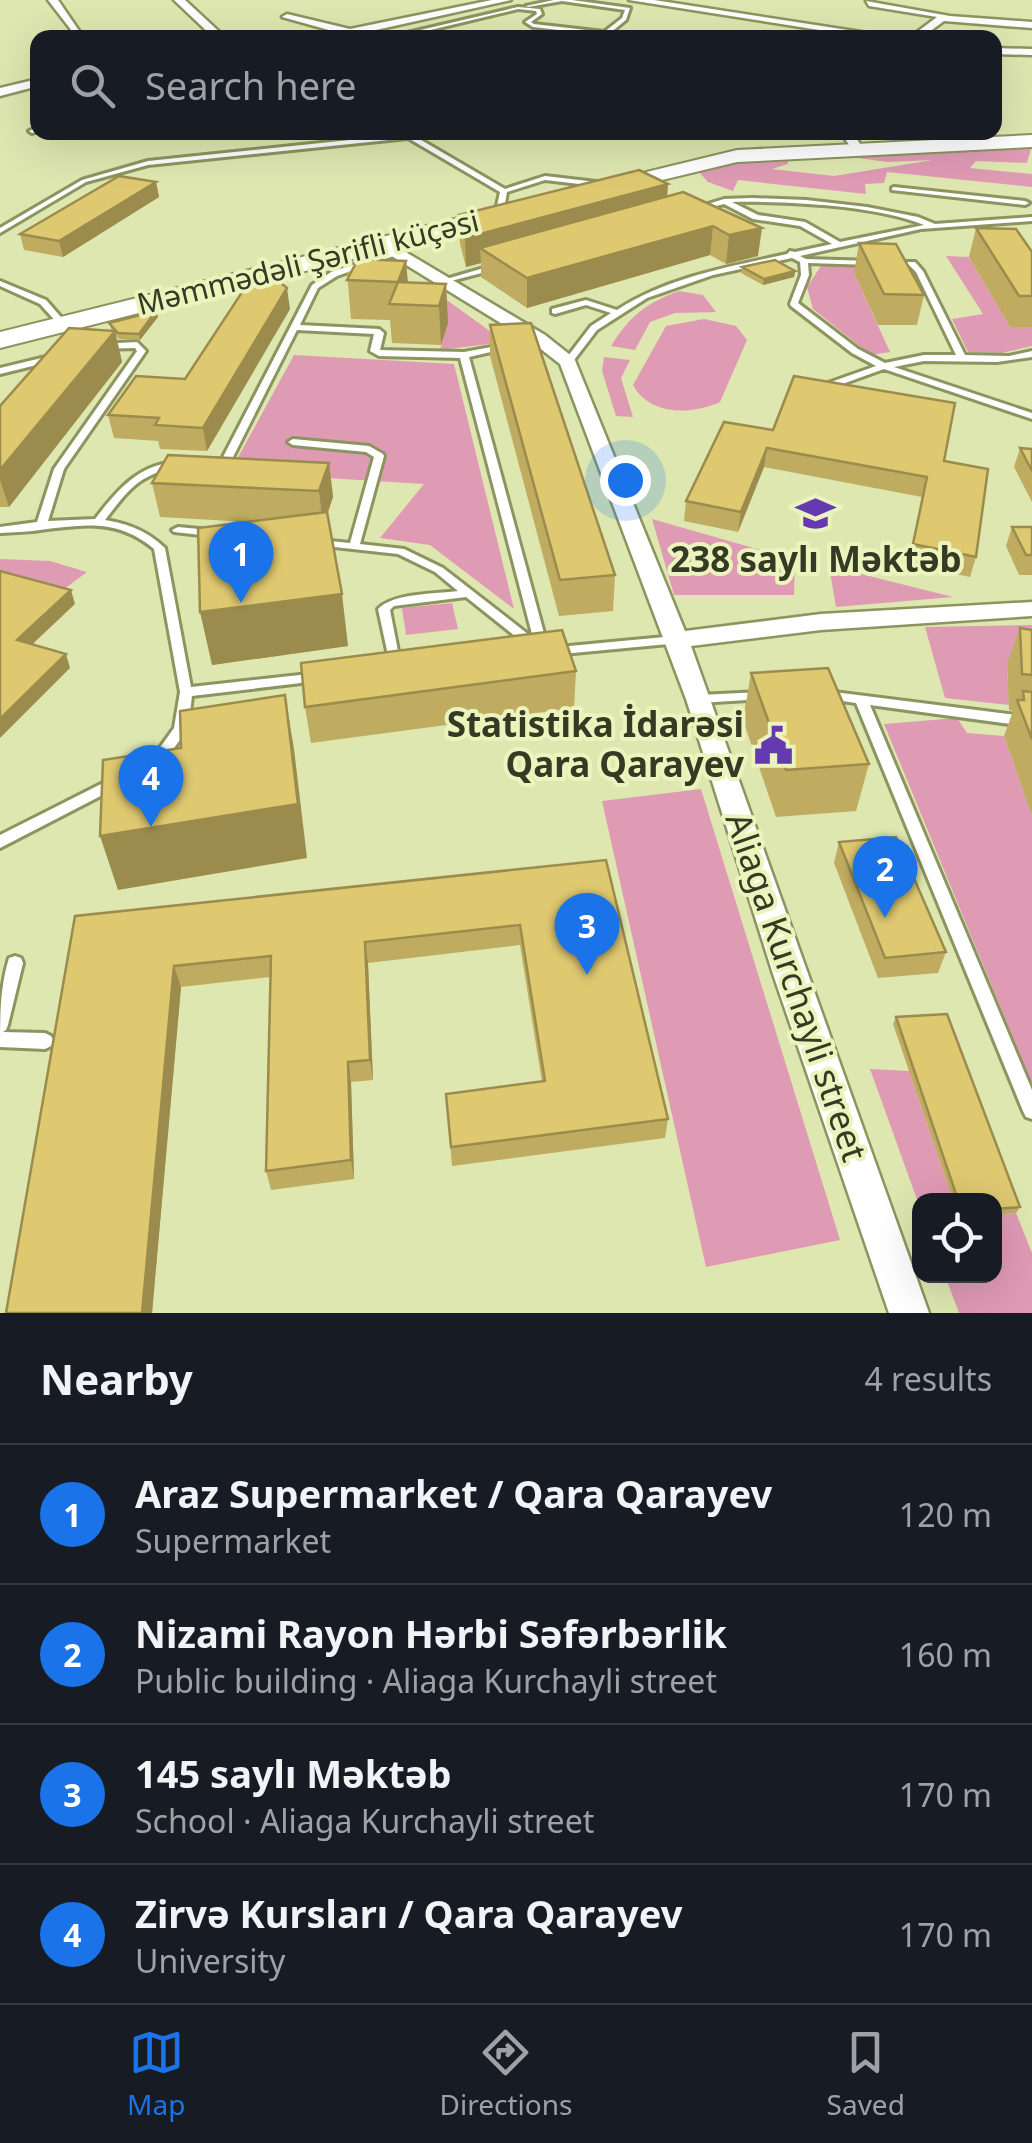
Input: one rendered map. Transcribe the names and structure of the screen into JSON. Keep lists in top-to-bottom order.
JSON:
{
  "streets": {
    "street": ["Məmmədəli Şərifli küçəsi", "Aliaga Kurchayli street"]
  },
  "crossings": [
    ["Məmmədəli Şərifli küçəsi", "Aliaga Kurchayli street"]
  ],
  "places": {
    "school or university": ["238 saylı Məktəb"],
    "public building": ["Statistika İdarəsi Qara Qarayev"]
  },
  "page": {
    "search": "Search here",
    "pins": [
      "1",
      "4",
      "2",
      "3"
    ],
    "heading": ["Nearby", "4 results"],
    "list": [
      {
        "mark": "1",
        "name": "Araz Supermarket / Qara Qarayev",
        "note": "Supermarket",
        "value": "120 m"
      },
      {
        "mark": "2",
        "name": "Nizami Rayon Hərbi Səfərbərlik",
        "note": "Public building · Aliaga Kurchayli street",
        "value": "160 m"
      },
      {
        "mark": "3",
        "name": "145 saylı Məktəb",
        "note": "School · Aliaga Kurchayli street",
        "value": "170 m"
      },
      {
        "mark": "4",
        "name": "Zirvə Kursları / Qara Qarayev",
        "note": "University",
        "value": "170 m"
      }
    ],
    "nav": ["Map", "Directions", "Saved"]
  }
}
